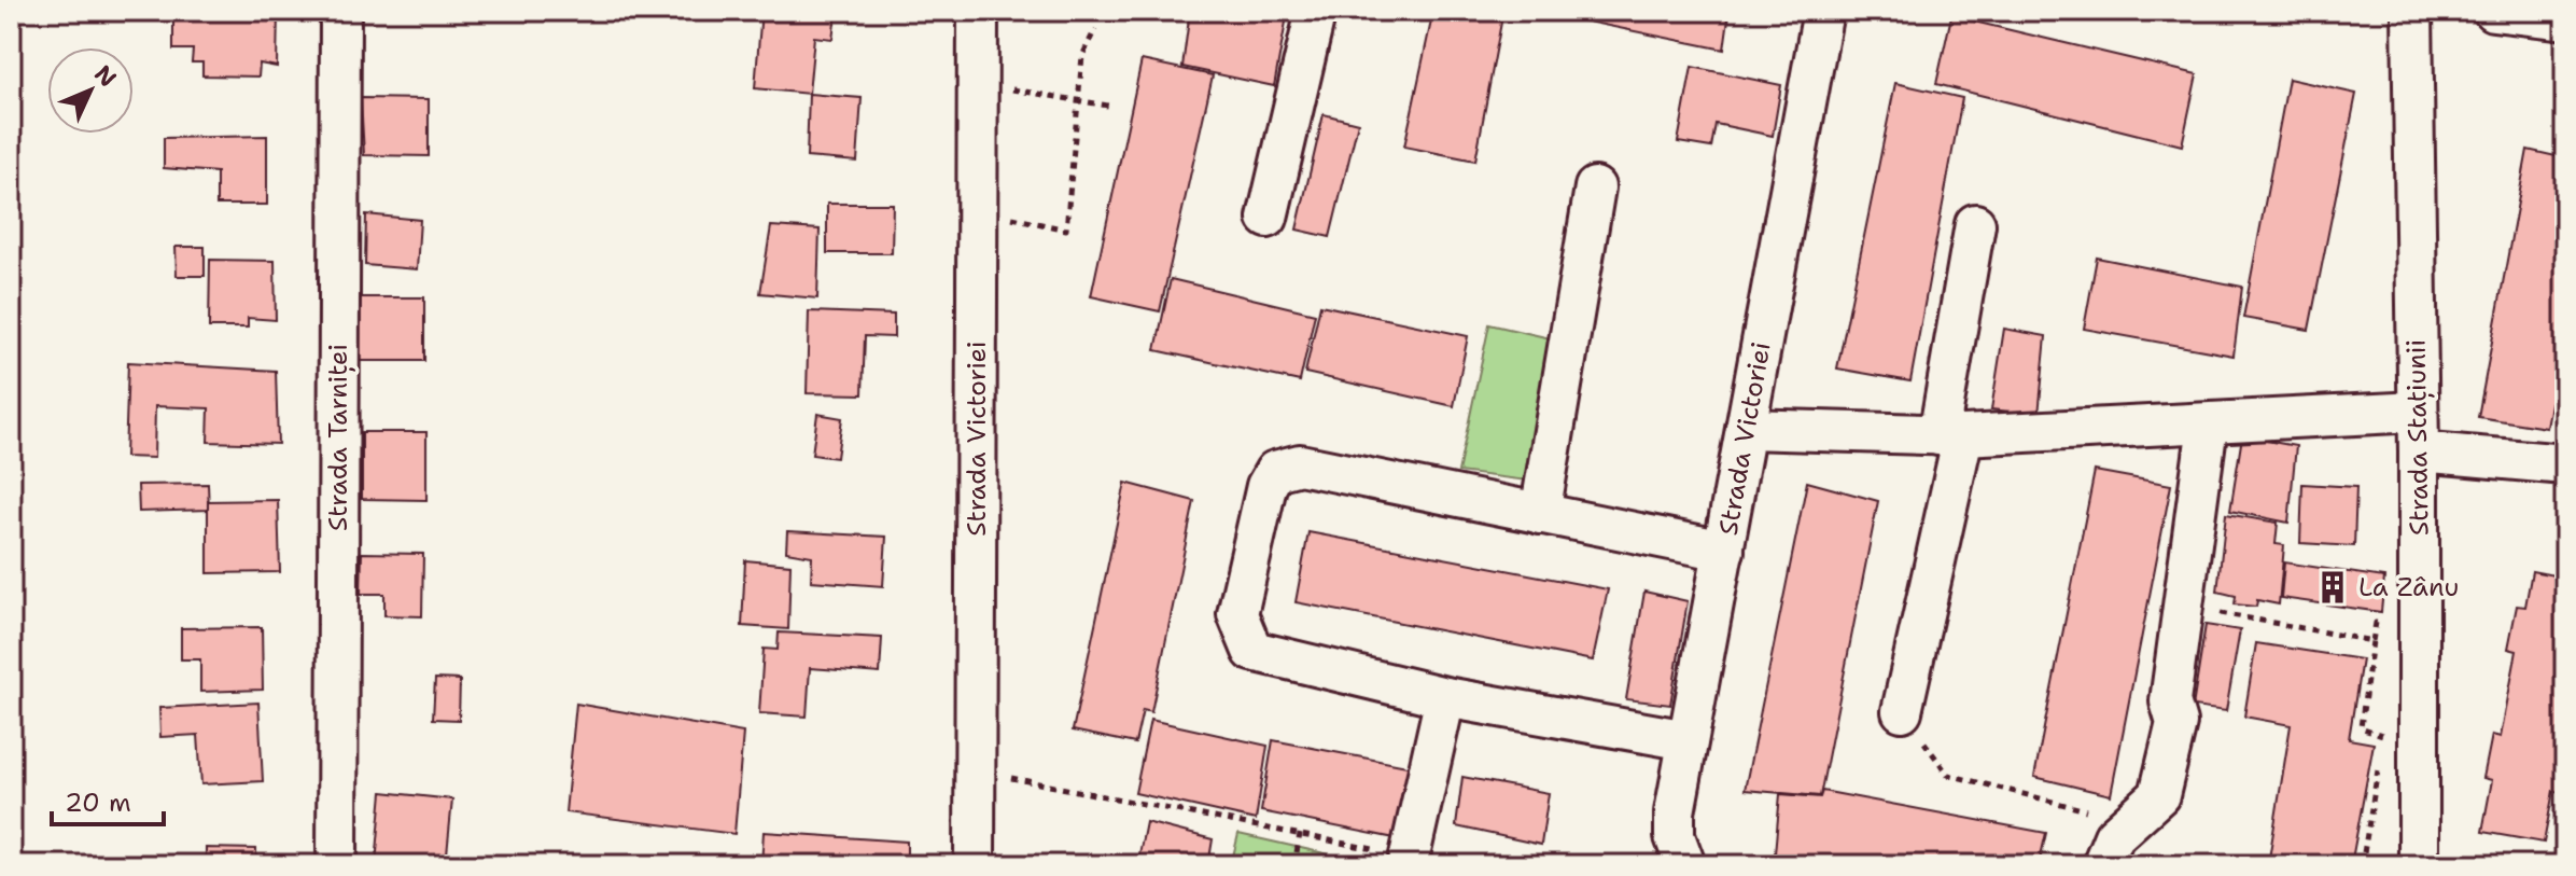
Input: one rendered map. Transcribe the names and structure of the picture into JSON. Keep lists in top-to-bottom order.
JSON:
{
  "streets": {
    "street": ["Strada Tarniței", "Strada Stațiunii", "Strada Victoriei"]
  },
  "places": {
    "building": ["La Zânu"]
  },
  "scale_bar": "20 m",
  "north": "top right"
}
